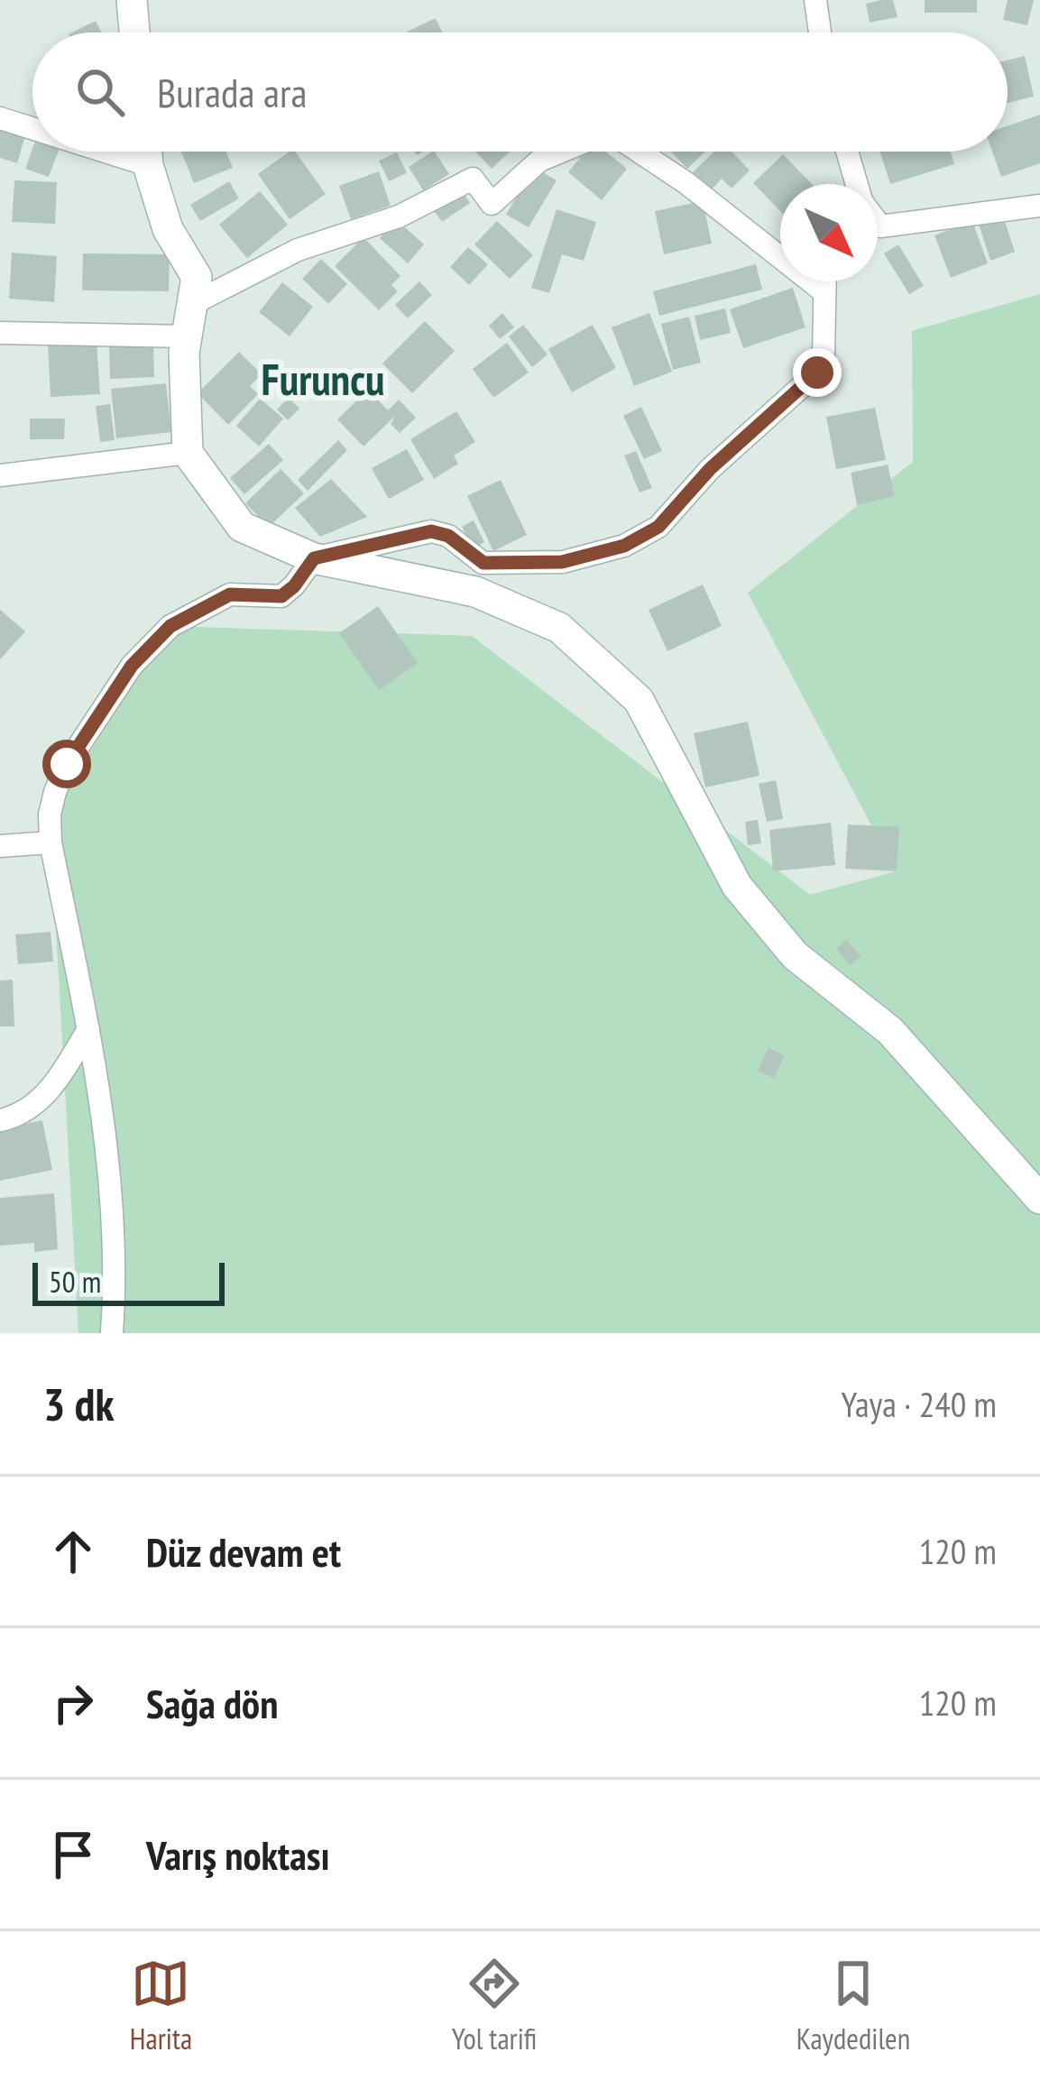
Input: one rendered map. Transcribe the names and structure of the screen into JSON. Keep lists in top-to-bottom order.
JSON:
{
  "districts": ["Furuncu"],
  "scale_bar": "50 m",
  "north": "bottom right",
  "page": {
    "search": "Burada ara",
    "scale": "50 m",
    "heading": ["3 dk", "Yaya · 240 m"],
    "list": [
      ["Düz devam et", "120 m"],
      ["Sağa dön", "120 m"],
      "Varış noktası"
    ],
    "nav": ["Harita", "Yol tarifi", "Kaydedilen"]
  }
}
